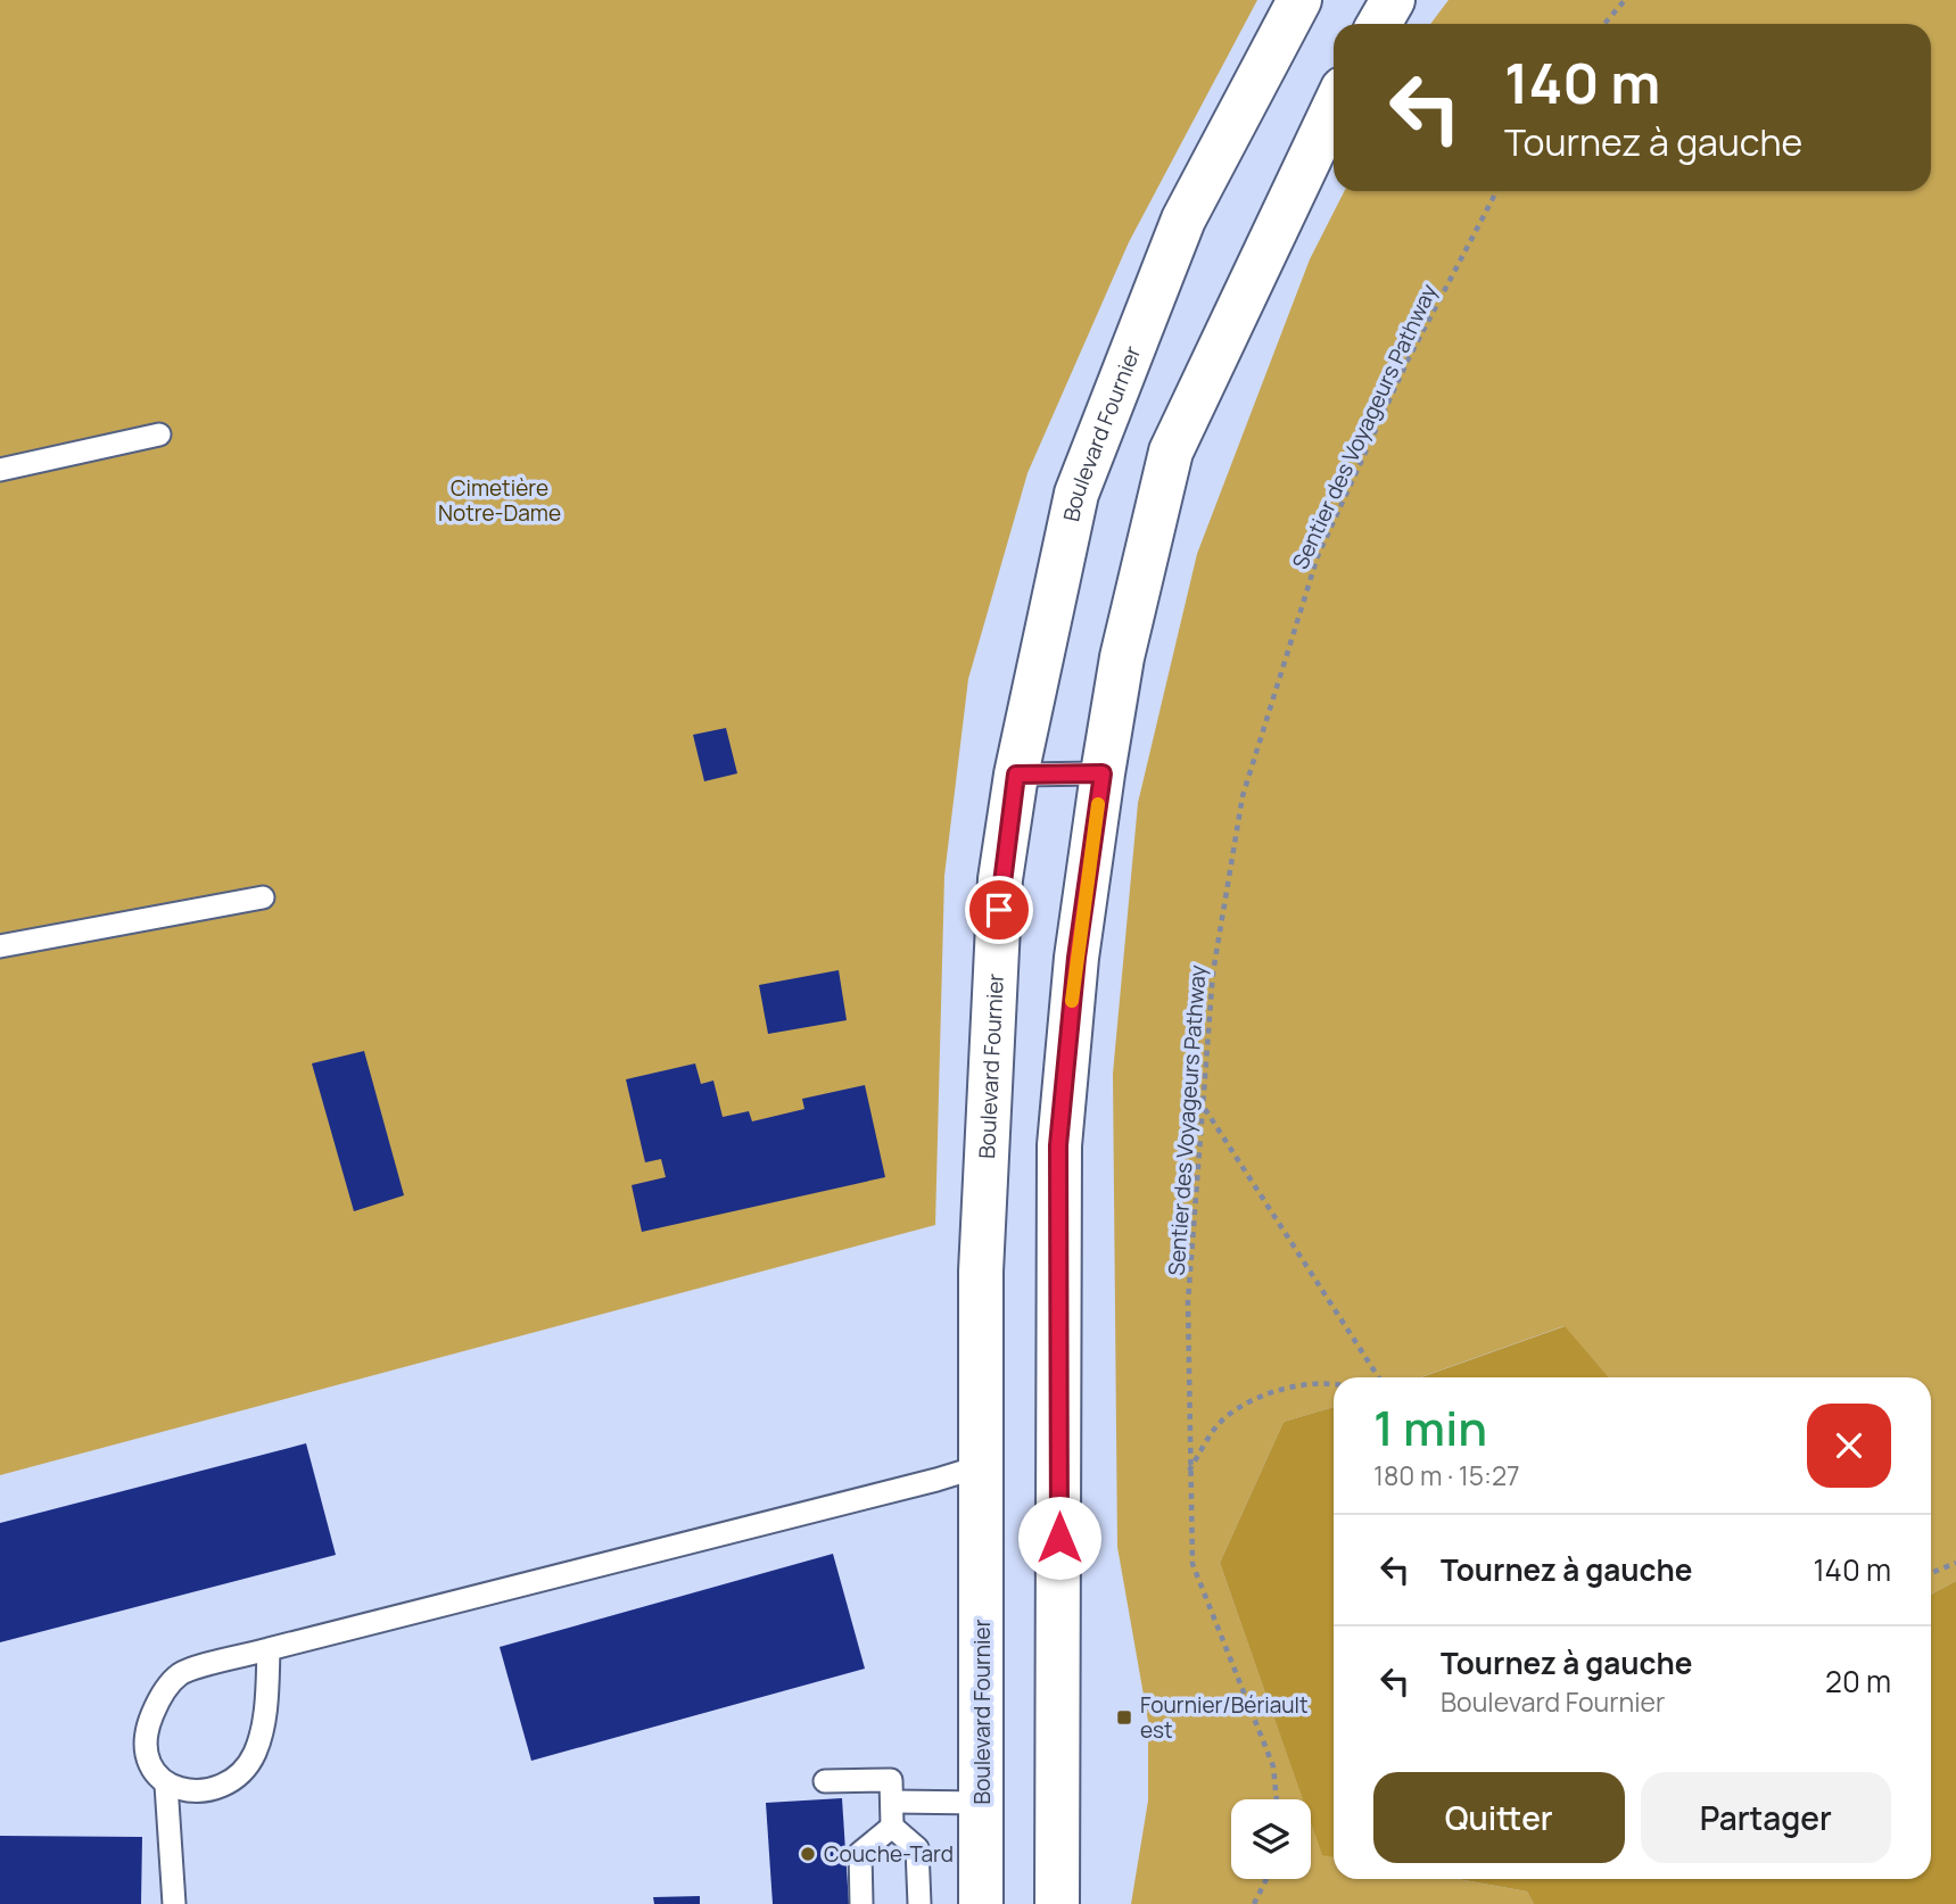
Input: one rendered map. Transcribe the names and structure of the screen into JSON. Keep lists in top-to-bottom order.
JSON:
{
  "streets": {
    "main road": ["Boulevard Fournier"],
    "path": ["Sentier des Voyageurs Pathway"]
  },
  "parks": ["Cimetière Notre-Dame"],
  "places": {
    "transit": ["Fournier/Bériault est"],
    "other": ["Couche-Tard"]
  },
  "page": {
    "turn": ["140 m", "Tournez à gauche"],
    "heading": ["1 min", "180 m · 15:27"],
    "list": [
      {
        "name": "Tournez à gauche",
        "value": "140 m"
      },
      {
        "name": "Tournez à gauche",
        "note": "Boulevard Fournier",
        "value": "20 m"
      }
    ],
    "buttons": ["Quitter", "Partager"]
  }
}
